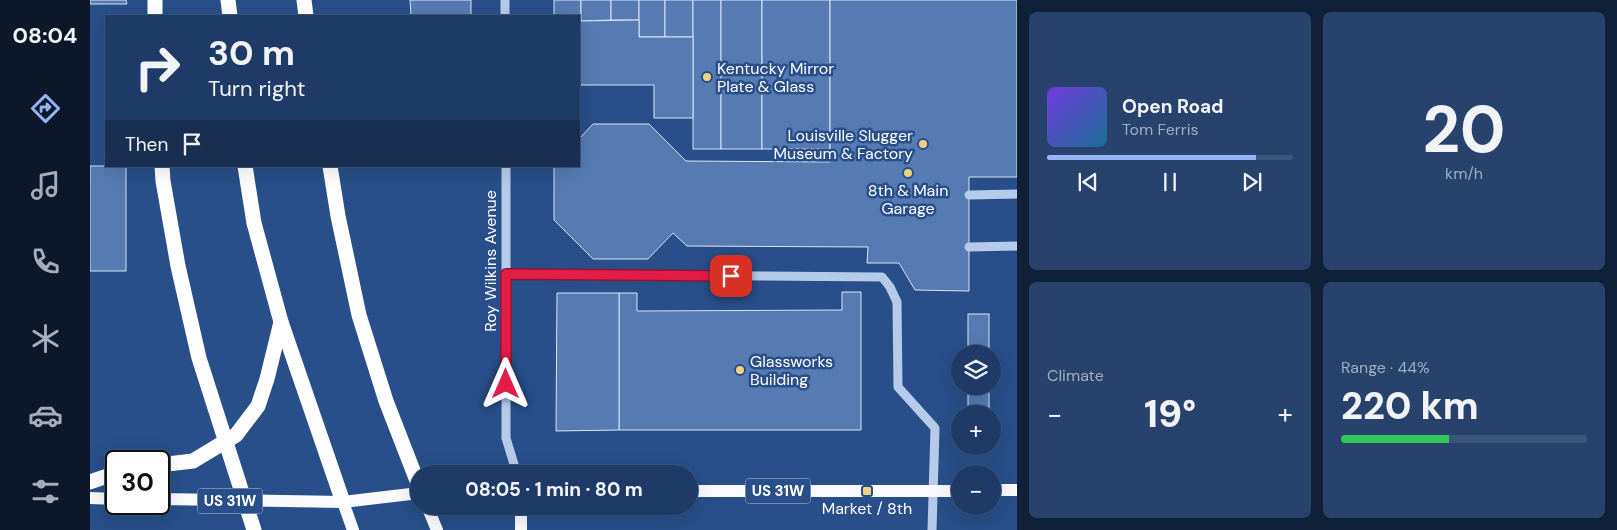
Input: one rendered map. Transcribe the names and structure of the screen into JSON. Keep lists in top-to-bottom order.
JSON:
{
  "streets": {
    "main road": ["US 31W"],
    "street": ["Roy Wilkins Avenue"]
  },
  "places": {
    "other": [
      "Kentucky Mirror Plate & Glass",
      "Louisville Slugger Museum & Factory",
      "8th & Main Garage",
      "Glassworks Building"
    ],
    "transit": ["Market / 8th"]
  },
  "page": {
    "tabs": "08:04",
    "tile": [
      ["20", "km/h"],
      "Climate",
      ["Range · 44%", "220 km"]
    ],
    "turn": ["30 m", "Turn right"],
    "song": ["Open Road", "Tom Ferris"],
    "then": "Then",
    "map_buttons": ["+", "−"],
    "heat": ["−", "19°", "+"],
    "limit": "30",
    "trip": "08:05 · 1 min · 80 m"
  }
}
